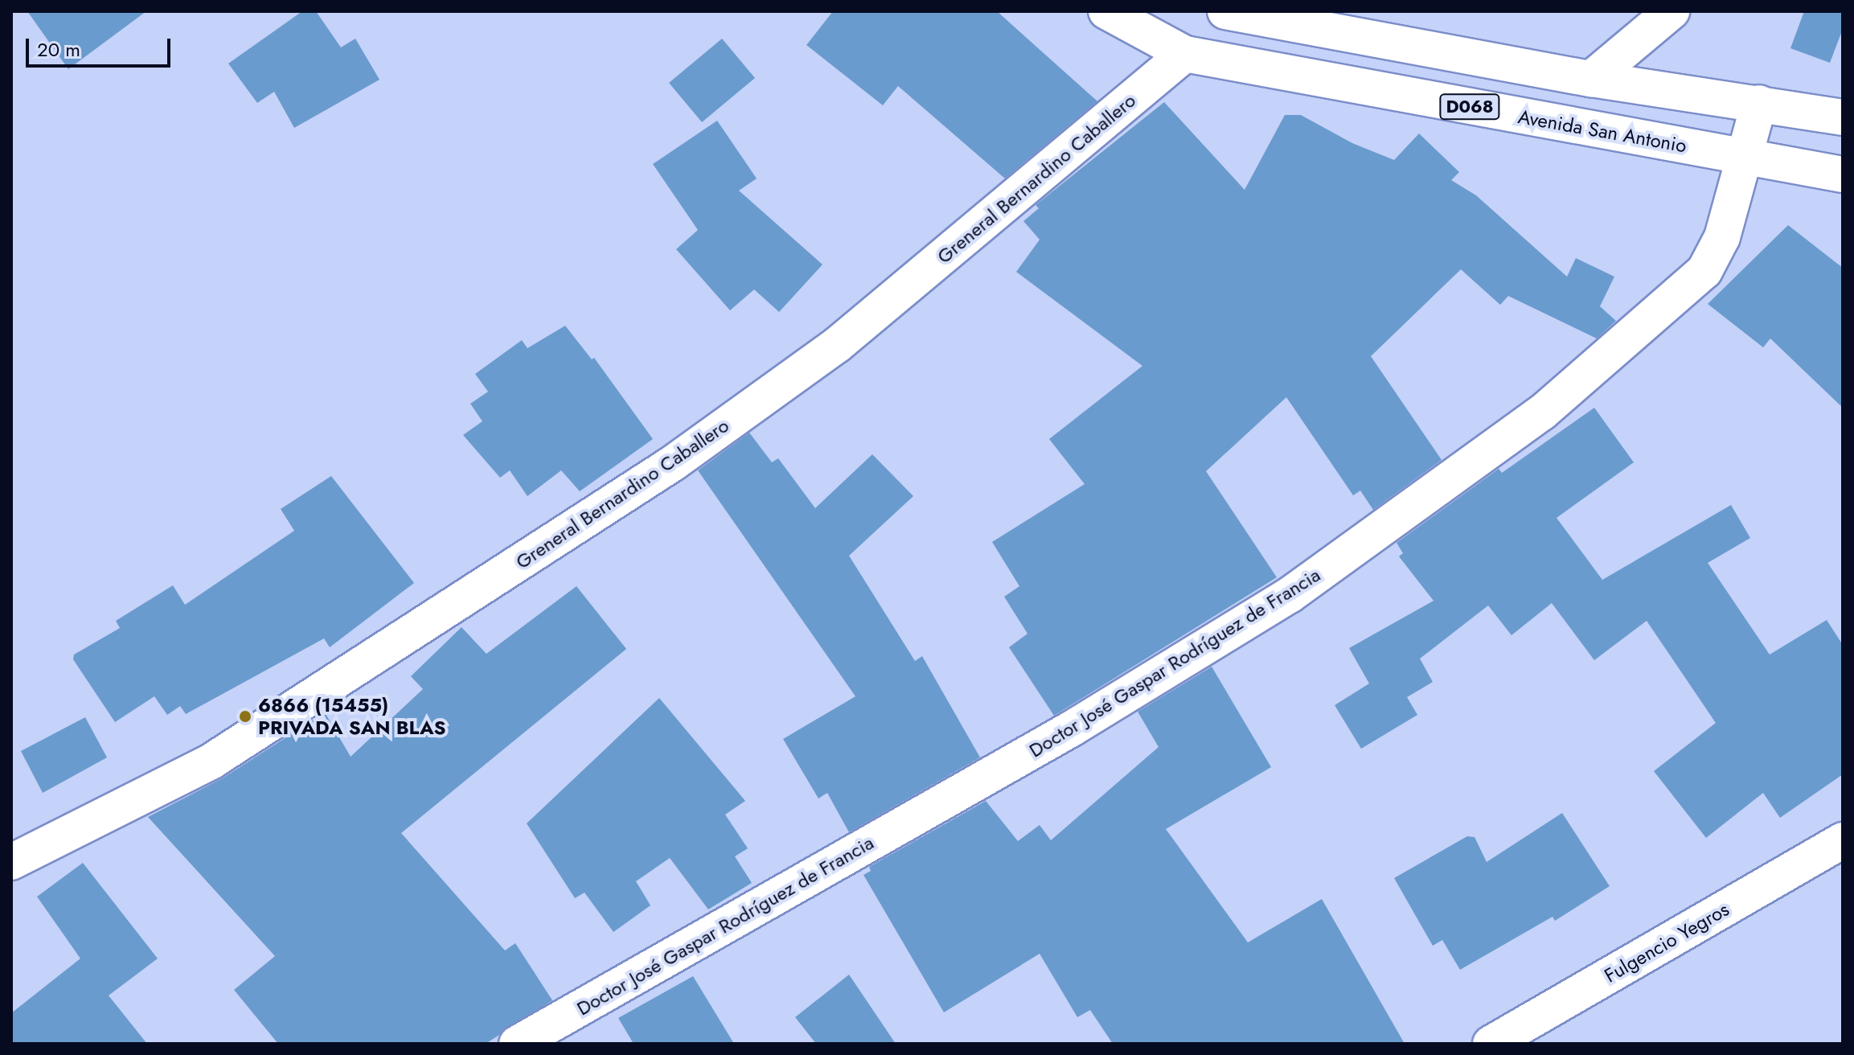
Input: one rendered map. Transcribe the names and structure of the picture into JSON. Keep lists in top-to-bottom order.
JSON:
{
  "streets": {
    "street": [
      "D068",
      "Avenida San Antonio",
      "Greneral Bernardino Caballero",
      "Doctor José Gaspar Rodríguez de Francia",
      "Fulgencio Yegros"
    ]
  },
  "crossings": [
    ["Avenida San Antonio", "Greneral Bernardino Caballero"],
    ["Avenida San Antonio", "Doctor José Gaspar Rodríguez de Francia"]
  ],
  "places": ["6866 (15455) PRIVADA SAN BLAS"],
  "scale_bar": "20 m"
}
